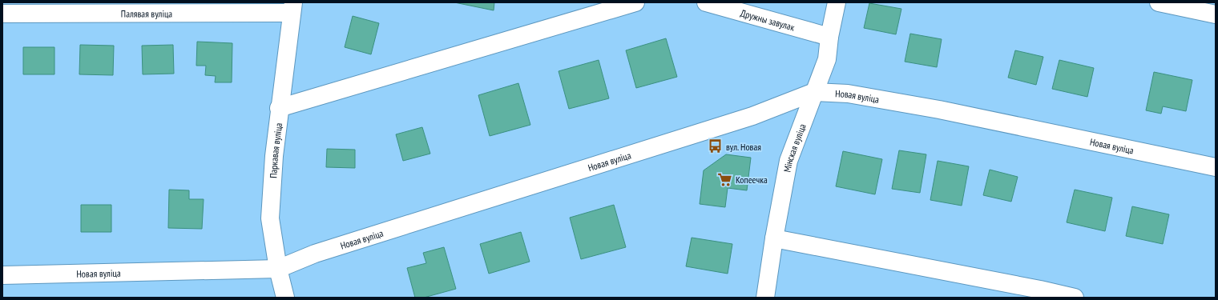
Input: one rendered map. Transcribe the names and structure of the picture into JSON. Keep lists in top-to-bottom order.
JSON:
{
  "streets": {
    "street": [
      "Палявая вуліца",
      "Дружны завулак",
      "Новая вуліца",
      "Мінская вуліца",
      "Паркавая вуліца"
    ]
  },
  "crossings": [
    ["Палявая вуліца", "Паркавая вуліца"],
    ["Дружны завулак", "Мінская вуліца"],
    ["Новая вуліца", "Мінская вуліца"],
    ["Новая вуліца", "Паркавая вуліца"]
  ],
  "places": {
    "bus stop": ["вул. Новая"],
    "supermarket": ["Копеечка"]
  }
}
